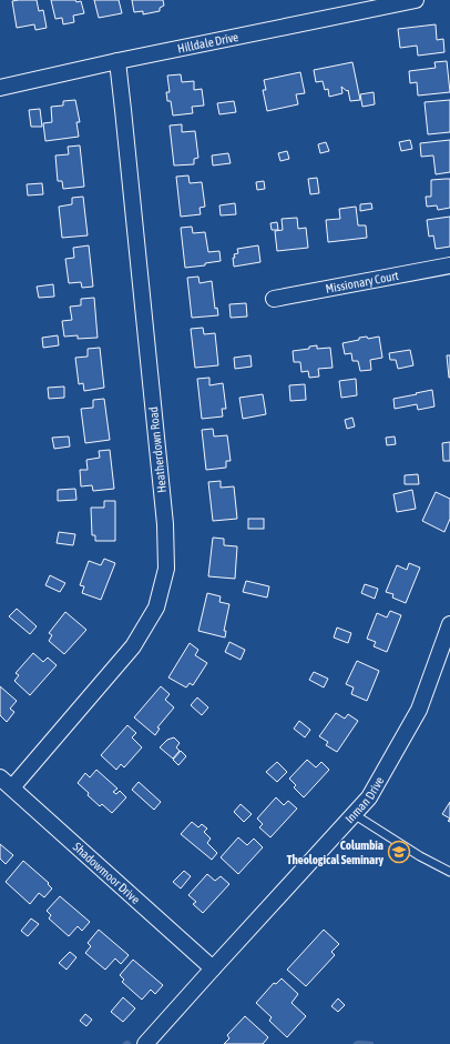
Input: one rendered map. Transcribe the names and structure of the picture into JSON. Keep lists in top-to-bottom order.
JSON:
{
  "streets": {
    "street": [
      "Hilldale Drive",
      "Missionary Court",
      "Heatherdown Road",
      "Inman Drive",
      "Shadowmoor Drive"
    ]
  },
  "crossings": [
    ["Hilldale Drive", "Heatherdown Road"],
    ["Heatherdown Road", "Shadowmoor Drive"],
    ["Inman Drive", "Shadowmoor Drive"]
  ],
  "places": {
    "school or university": ["Columbia Theological Seminary"]
  }
}
